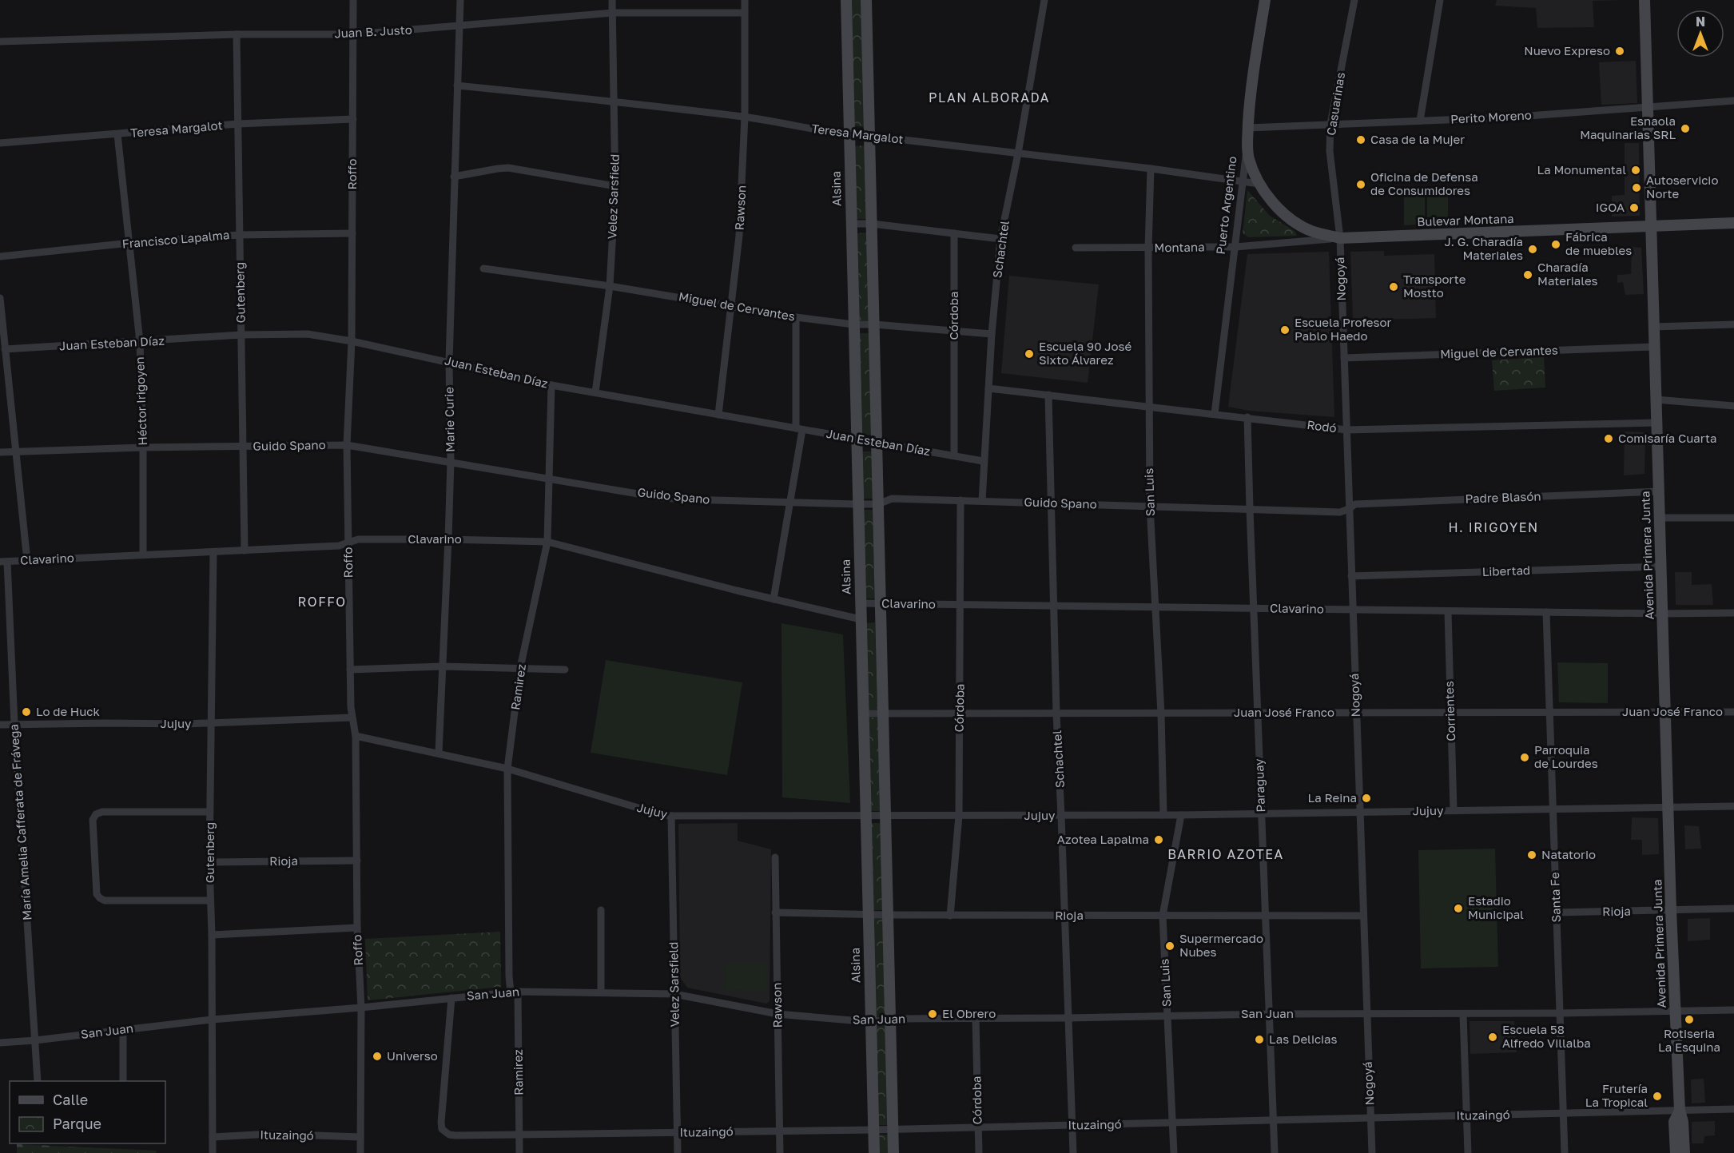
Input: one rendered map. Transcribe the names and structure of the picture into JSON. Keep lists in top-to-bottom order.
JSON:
{
  "streets": {
    "main road": [
      "Alsina",
      "Puerto Argentino",
      "Bulevar Montana",
      "Avenida Primera Junta"
    ],
    "street": [
      "Juan B. Justo",
      "Casuarinas",
      "Perito Moreno",
      "Teresa Margalot",
      "Roffo",
      "Velez Sarsfield",
      "Rawson",
      "Francisco Lapalma",
      "Montana",
      "Schachtel",
      "Nogoyá",
      "Gutenberg",
      "Miguel de Cervantes",
      "Córdoba",
      "Juan Esteban Díaz",
      "Héctor Irigoyen",
      "Marie Curie",
      "Rodó",
      "Guido Spano",
      "San Luis",
      "Padre Blasón",
      "Clavarino",
      "Libertad",
      "Ramirez",
      "Corrientes",
      "Juan José Franco",
      "Jujuy",
      "Paraguay",
      "María Amelia Cafferata de Frávega",
      "Rioja",
      "Santa Fe",
      "San Juan",
      "Ituzaingó"
    ]
  },
  "crossings": [
    ["Juan B. Justo", "Roffo"],
    ["Juan B. Justo", "Velez Sarsfield"],
    ["Juan B. Justo", "Rawson"],
    ["Juan B. Justo", "Gutenberg"],
    ["Juan B. Justo", "Marie Curie"],
    ["Casuarinas", "Perito Moreno"],
    ["Casuarinas", "Bulevar Montana"],
    ["Casuarinas", "Montana"],
    ["Casuarinas", "Nogoyá"],
    ["Perito Moreno", "Puerto Argentino"],
    ["Perito Moreno", "Avenida Primera Junta"],
    ["Teresa Margalot", "Roffo"],
    ["Teresa Margalot", "Alsina"],
    ["Teresa Margalot", "Velez Sarsfield"],
    ["Teresa Margalot", "Puerto Argentino"],
    ["Teresa Margalot", "Rawson"],
    ["Teresa Margalot", "Bulevar Montana"],
    ["Teresa Margalot", "Schachtel"],
    ["Teresa Margalot", "Gutenberg"],
    ["Teresa Margalot", "Héctor Irigoyen"],
    ["Teresa Margalot", "Marie Curie"],
    ["Teresa Margalot", "San Luis"],
    ["Roffo", "Francisco Lapalma"],
    ["Roffo", "Juan Esteban Díaz"],
    ["Roffo", "Guido Spano"],
    ["Roffo", "Clavarino"],
    ["Roffo", "Jujuy"],
    ["Roffo", "Rioja"],
    ["Roffo", "San Juan"],
    ["Roffo", "Ituzaingó"],
    ["Alsina", "Miguel de Cervantes"],
    ["Alsina", "Juan Esteban Díaz"],
    ["Alsina", "Guido Spano"],
    ["Alsina", "Clavarino"],
    ["Alsina", "Juan José Franco"],
    ["Alsina", "Jujuy"],
    ["Alsina", "Rioja"],
    ["Alsina", "San Juan"],
    ["Alsina", "Ituzaingó"],
    ["Velez Sarsfield", "Miguel de Cervantes"],
    ["Velez Sarsfield", "Juan Esteban Díaz"],
    ["Velez Sarsfield", "Jujuy"],
    ["Velez Sarsfield", "San Juan"],
    ["Velez Sarsfield", "Ituzaingó"],
    ["Puerto Argentino", "Bulevar Montana"],
    ["Puerto Argentino", "Montana"],
    ["Puerto Argentino", "Rodó"],
    ["Rawson", "Miguel de Cervantes"],
    ["Rawson", "Juan Esteban Díaz"],
    ["Rawson", "Rioja"],
    ["Rawson", "San Juan"],
    ["Rawson", "Ituzaingó"],
    ["Bulevar Montana", "Montana"],
    ["Bulevar Montana", "Nogoyá"],
    ["Bulevar Montana", "Avenida Primera Junta"],
    ["Francisco Lapalma", "Gutenberg"],
    ["Francisco Lapalma", "Héctor Irigoyen"],
    ["Montana", "Nogoyá"],
    ["Montana", "San Luis"],
    ["Schachtel", "Miguel de Cervantes"],
    ["Schachtel", "Juan Esteban Díaz"],
    ["Schachtel", "Rodó"],
    ["Schachtel", "Guido Spano"],
    ["Schachtel", "Clavarino"],
    ["Schachtel", "Juan José Franco"],
    ["Schachtel", "Jujuy"],
    ["Schachtel", "Rioja"],
    ["Schachtel", "San Juan"],
    ["Schachtel", "Ituzaingó"],
    ["Nogoyá", "Miguel de Cervantes"],
    ["Nogoyá", "Rodó"],
    ["Nogoyá", "Guido Spano"],
    ["Nogoyá", "Padre Blasón"],
    ["Nogoyá", "Clavarino"],
    ["Nogoyá", "Libertad"],
    ["Nogoyá", "Juan José Franco"],
    ["Nogoyá", "Jujuy"],
    ["Nogoyá", "Rioja"],
    ["Nogoyá", "San Juan"],
    ["Nogoyá", "Ituzaingó"],
    ["Gutenberg", "Juan Esteban Díaz"],
    ["Gutenberg", "Guido Spano"],
    ["Gutenberg", "Clavarino"],
    ["Gutenberg", "Jujuy"],
    ["Gutenberg", "Rioja"],
    ["Gutenberg", "San Juan"],
    ["Gutenberg", "Ituzaingó"],
    ["Miguel de Cervantes", "Córdoba"],
    ["Miguel de Cervantes", "Avenida Primera Junta"],
    ["Córdoba", "Juan Esteban Díaz"],
    ["Córdoba", "Guido Spano"],
    ["Córdoba", "Clavarino"],
    ["Córdoba", "Juan José Franco"],
    ["Córdoba", "Jujuy"],
    ["Córdoba", "Rioja"],
    ["Córdoba", "San Juan"],
    ["Córdoba", "Ituzaingó"],
    ["Juan Esteban Díaz", "Héctor Irigoyen"],
    ["Juan Esteban Díaz", "Marie Curie"],
    ["Juan Esteban Díaz", "Ramirez"],
    ["Héctor Irigoyen", "Guido Spano"],
    ["Héctor Irigoyen", "Clavarino"],
    ["Marie Curie", "Guido Spano"],
    ["Marie Curie", "Clavarino"],
    ["Marie Curie", "Jujuy"],
    ["Rodó", "San Luis"],
    ["Rodó", "Avenida Primera Junta"],
    ["Rodó", "Paraguay"],
    ["Guido Spano", "San Luis"],
    ["Guido Spano", "Padre Blasón"],
    ["Guido Spano", "Ramirez"],
    ["Guido Spano", "Paraguay"],
    ["San Luis", "Clavarino"],
    ["San Luis", "Juan José Franco"],
    ["San Luis", "Jujuy"],
    ["San Luis", "Rioja"],
    ["San Luis", "San Juan"],
    ["San Luis", "Ituzaingó"],
    ["Padre Blasón", "Avenida Primera Junta"],
    ["Clavarino", "Avenida Primera Junta"],
    ["Clavarino", "Ramirez"],
    ["Clavarino", "Corrientes"],
    ["Clavarino", "Paraguay"],
    ["Clavarino", "María Amelia Cafferata de Frávega"],
    ["Clavarino", "Santa Fe"],
    ["Avenida Primera Junta", "Libertad"],
    ["Avenida Primera Junta", "Juan José Franco"],
    ["Avenida Primera Junta", "Jujuy"],
    ["Avenida Primera Junta", "Rioja"],
    ["Avenida Primera Junta", "San Juan"],
    ["Avenida Primera Junta", "Ituzaingó"],
    ["Ramirez", "Jujuy"],
    ["Ramirez", "San Juan"],
    ["Ramirez", "Ituzaingó"],
    ["Corrientes", "Juan José Franco"],
    ["Corrientes", "Jujuy"],
    ["Juan José Franco", "Paraguay"],
    ["Juan José Franco", "Santa Fe"],
    ["Jujuy", "Paraguay"],
    ["Jujuy", "María Amelia Cafferata de Frávega"],
    ["Jujuy", "Santa Fe"],
    ["Paraguay", "Rioja"],
    ["Paraguay", "San Juan"],
    ["Paraguay", "Ituzaingó"],
    ["María Amelia Cafferata de Frávega", "San Juan"],
    ["Rioja", "Santa Fe"],
    ["Santa Fe", "San Juan"],
    ["Santa Fe", "Ituzaingó"],
    ["San Juan", "Ituzaingó"]
  ],
  "districts": [
    "PLAN ALBORADA",
    "H. IRIGOYEN",
    "ROFFO",
    "BARRIO AZOTEA"
  ],
  "places": [
    "Nuevo Expreso",
    "Esnaola Maquinarias SRL",
    "Casa de la Mujer",
    "La Monumental",
    "Oficina de Defensa de Consumidores",
    "Autoservicio Norte",
    "IGOA",
    "Fábrica de muebles",
    "J. G. Charadía Materiales",
    "Charadía Materiales",
    "Transporte Mostto",
    "Escuela Profesor Pablo Haedo",
    "Escuela 90 José Sixto Álvarez",
    "Comisaría Cuarta",
    "Lo de Huck",
    "Parroquia de Lourdes",
    "La Reina",
    "Azotea Lapalma",
    "Natatorio",
    "Estadio Municipal",
    "Supermercado Nubes",
    "El Obrero",
    "Rotiseria La Esquina",
    "Escuela 58 Alfredo Villalba",
    "Las Delicias",
    "Universo",
    "Frutería La Tropical"
  ],
  "legend": ["Calle", "Parque"],
  "north": "top"
}
